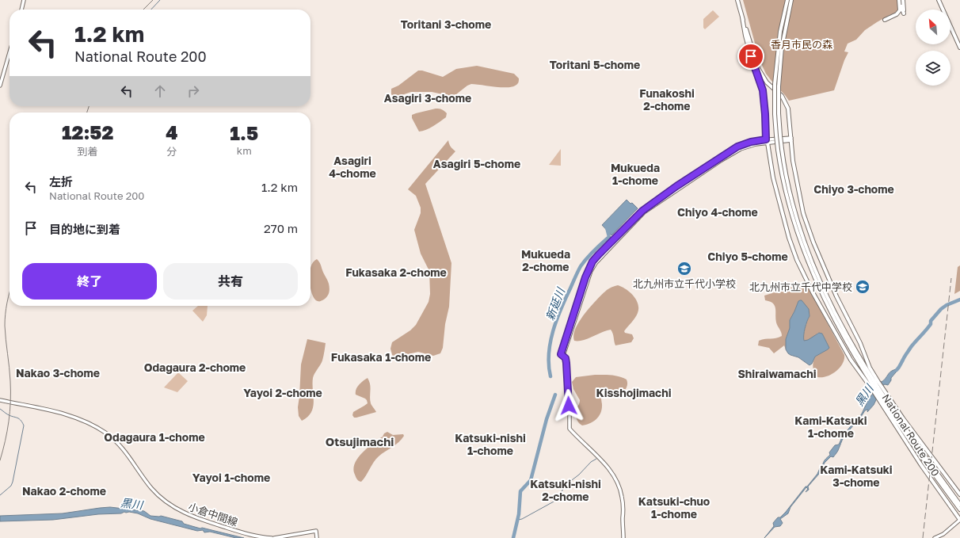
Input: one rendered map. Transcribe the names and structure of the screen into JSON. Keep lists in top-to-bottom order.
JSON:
{
  "streets": {
    "highway": ["National Route 200"],
    "main road": ["小倉中間線"]
  },
  "districts": [
    "Toritani 3-chome",
    "Toritani 5-chome",
    "Funakoshi 2-chome",
    "Asagiri 3-chome",
    "Asagiri 4-chome",
    "Asagiri 5-chome",
    "Mukueda 1-chome",
    "Chiyo 3-chome",
    "Chiyo 4-chome",
    "Mukueda 2-chome",
    "Chiyo 5-chome",
    "Fukasaka 2-chome",
    "Fukasaka 1-chome",
    "Odagaura 2-chome",
    "Nakao 3-chome",
    "Shiraiwamachi",
    "Yayoi 2-chome",
    "Kisshojimachi",
    "Kami-Katsuki 1-chome",
    "Odagaura 1-chome",
    "Katsuki-nishi 1-chome",
    "Otsujimachi",
    "Kami-Katsuki 3-chome",
    "Yayoi 1-chome",
    "Katsuki-nishi 2-chome",
    "Nakao 2-chome",
    "Katsuki-chuo 1-chome"
  ],
  "water": ["新延川", "黒川"],
  "parks": ["香月市民の森"],
  "places": {
    "school or university": ["北九州市立千代小学校", "北九州市立千代中学校"]
  },
  "north": "top left",
  "page": {
    "turn": ["1.2 km", "National Route 200"],
    "eta": [
      "12:52",
      "到着",
      "4",
      "分",
      "1.5",
      "km"
    ],
    "list": [
      {
        "name": "左折",
        "note": "National Route 200",
        "value": "1.2 km"
      },
      {
        "name": "目的地に到着",
        "value": "270 m"
      }
    ],
    "buttons": ["終了", "共有"]
  }
}
